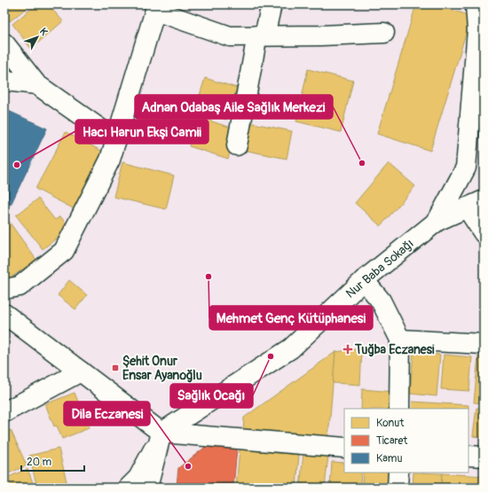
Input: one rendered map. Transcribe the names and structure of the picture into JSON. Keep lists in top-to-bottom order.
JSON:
{
  "streets": {
    "street": ["Nur Baba Sokağı"]
  },
  "places": {
    "other": [
      "Adnan Odabaş Aile Sağlık Merkezi",
      "Hacı Harun Ekşi Camii",
      "Mehmet Genç Kütüphanesi",
      "Sağlık Ocağı",
      "Dila Eczanesi"
    ],
    "health": ["Tuğba Eczanesi"],
    "transit": ["Şehit Onur Ensar Ayanoğlu"]
  },
  "legend": ["Konut", "Ticaret", "Kamu"],
  "scale_bar": "20 m",
  "north": "top right"
}
